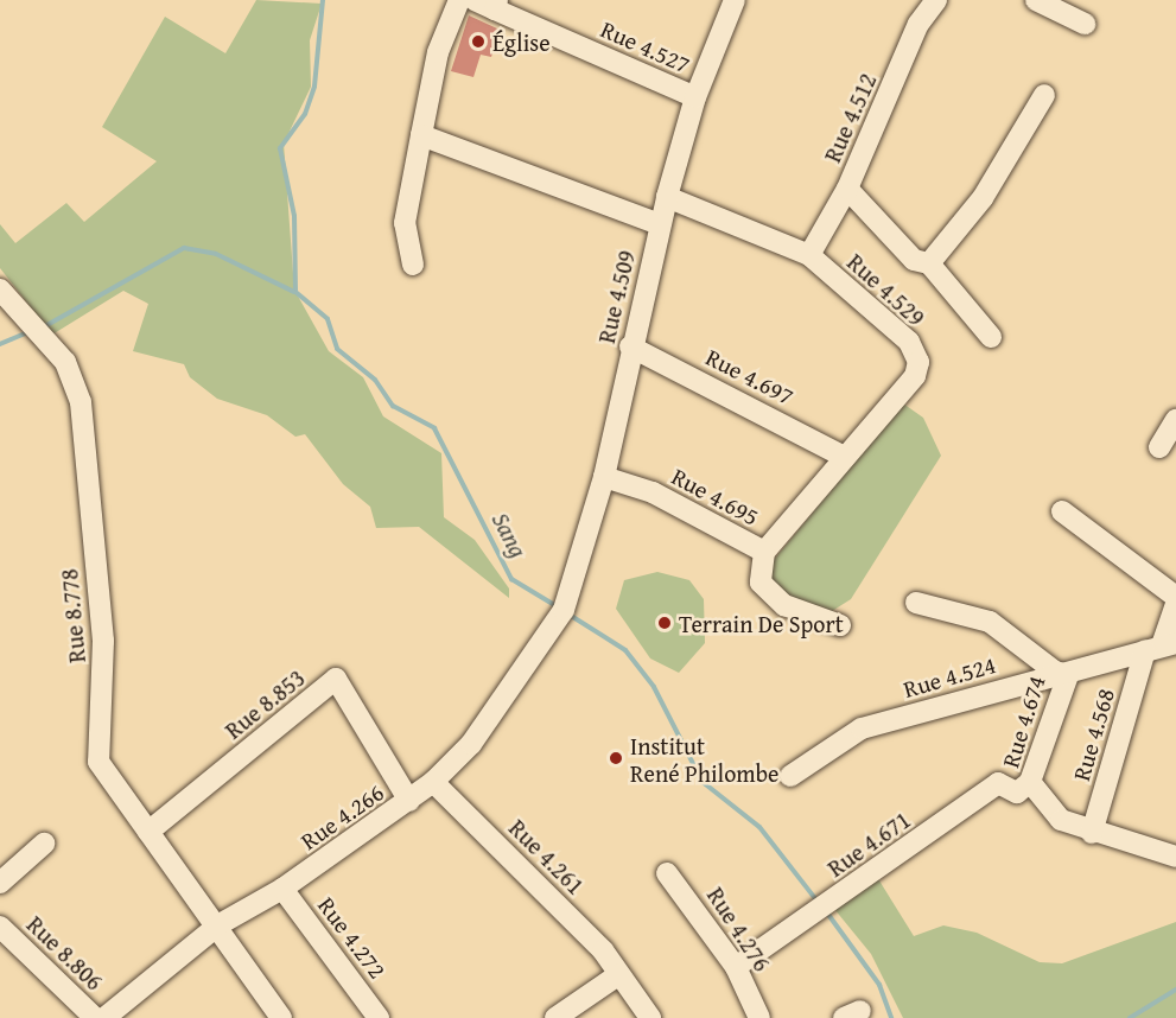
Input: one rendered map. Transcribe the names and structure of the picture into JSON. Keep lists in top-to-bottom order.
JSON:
{
  "streets": {
    "street": [
      "Rue 4.527",
      "Rue 4.512",
      "Rue 4.529",
      "Rue 4.509",
      "Rue 4.697",
      "Rue 4.695",
      "Rue 8.778",
      "Rue 4.524",
      "Rue 8.853",
      "Rue 4.674",
      "Rue 4.568",
      "Rue 4.266",
      "Rue 4.671",
      "Rue 4.261",
      "Rue 4.276",
      "Rue 4.272",
      "Rue 8.806"
    ]
  },
  "crossings": [
    ["Rue 4.527", "Rue 4.509"],
    ["Rue 4.512", "Rue 4.529"],
    ["Rue 4.529", "Rue 4.509"],
    ["Rue 4.529", "Rue 4.697"],
    ["Rue 4.529", "Rue 4.695"],
    ["Rue 4.509", "Rue 4.697"],
    ["Rue 4.509", "Rue 4.695"],
    ["Rue 4.509", "Rue 4.266"],
    ["Rue 8.778", "Rue 8.853"],
    ["Rue 8.778", "Rue 4.266"],
    ["Rue 4.524", "Rue 4.674"],
    ["Rue 4.524", "Rue 4.568"],
    ["Rue 8.853", "Rue 4.266"],
    ["Rue 4.674", "Rue 4.568"],
    ["Rue 4.674", "Rue 4.671"],
    ["Rue 4.266", "Rue 4.261"],
    ["Rue 4.266", "Rue 4.272"],
    ["Rue 4.671", "Rue 4.276"]
  ],
  "water": ["Sang"],
  "places": ["Église", "Terrain De Sport", "Institut René Philombe"]
}
